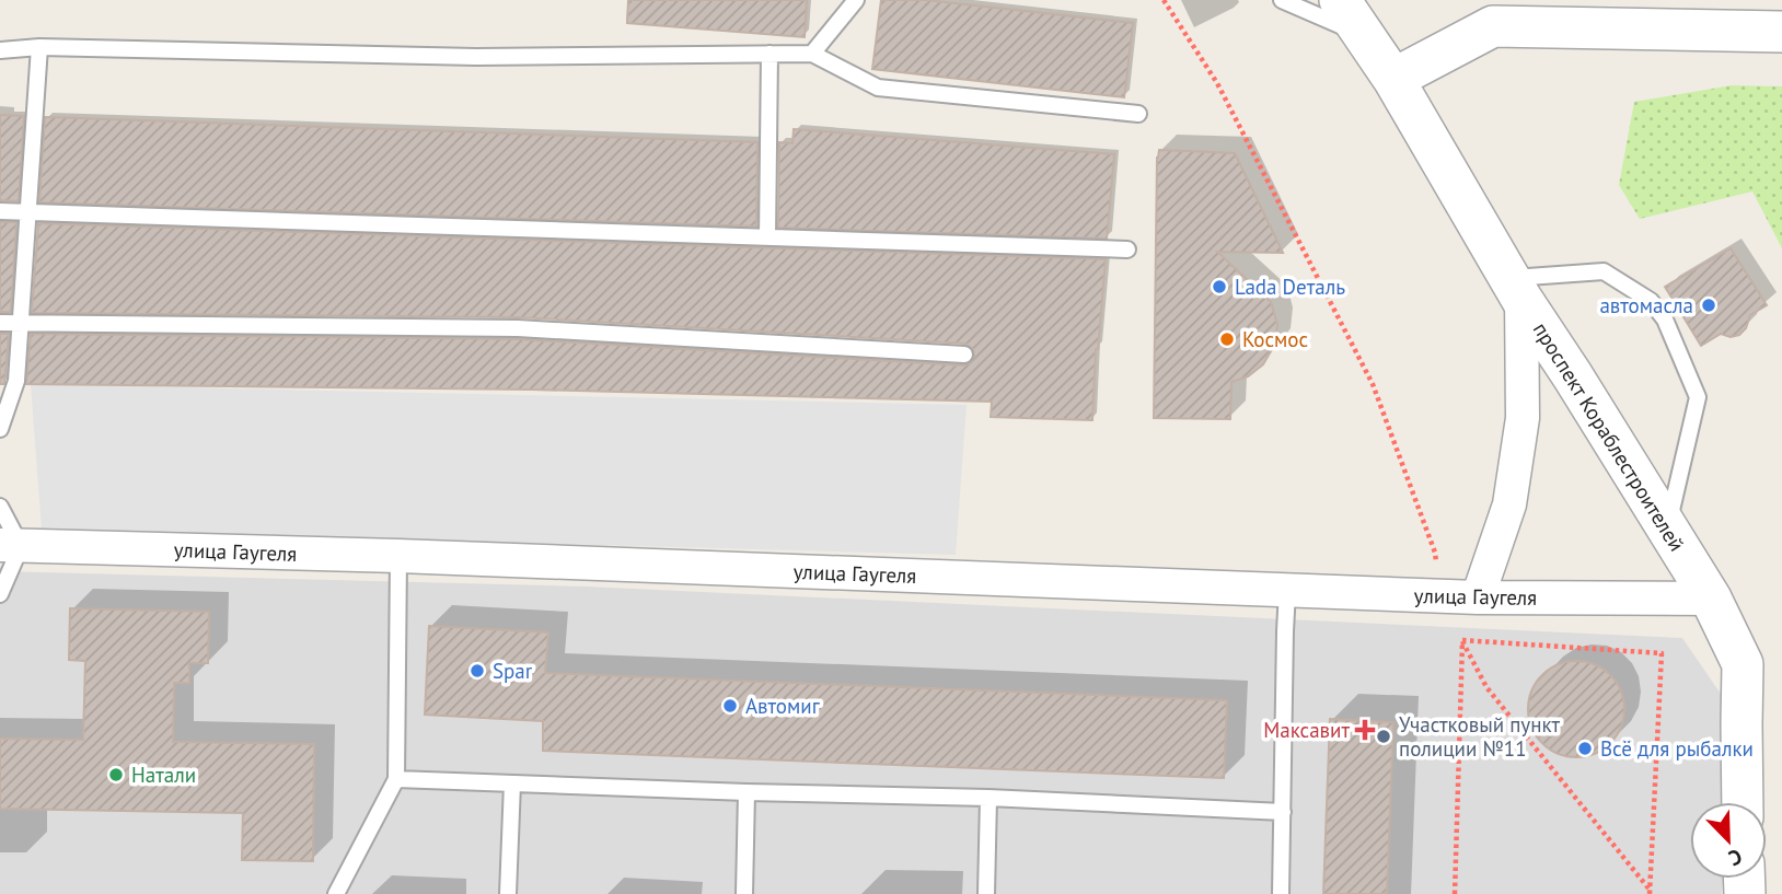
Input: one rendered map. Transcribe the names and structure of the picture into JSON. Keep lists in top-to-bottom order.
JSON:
{
  "streets": {
    "street": ["проспект Кораблестроителей", "улица Гаугеля"]
  },
  "crossings": [
    ["проспект Кораблестроителей", "улица Гаугеля"]
  ],
  "places": {
    "other": [
      "Lada Dеталь",
      "автомасла",
      "Космос",
      "Spar",
      "Автомиг",
      "Участковый пункт полиции №11",
      "Всё для рыбалки",
      "Натали"
    ],
    "health": ["Максавит"]
  },
  "north": "bottom right"
}
